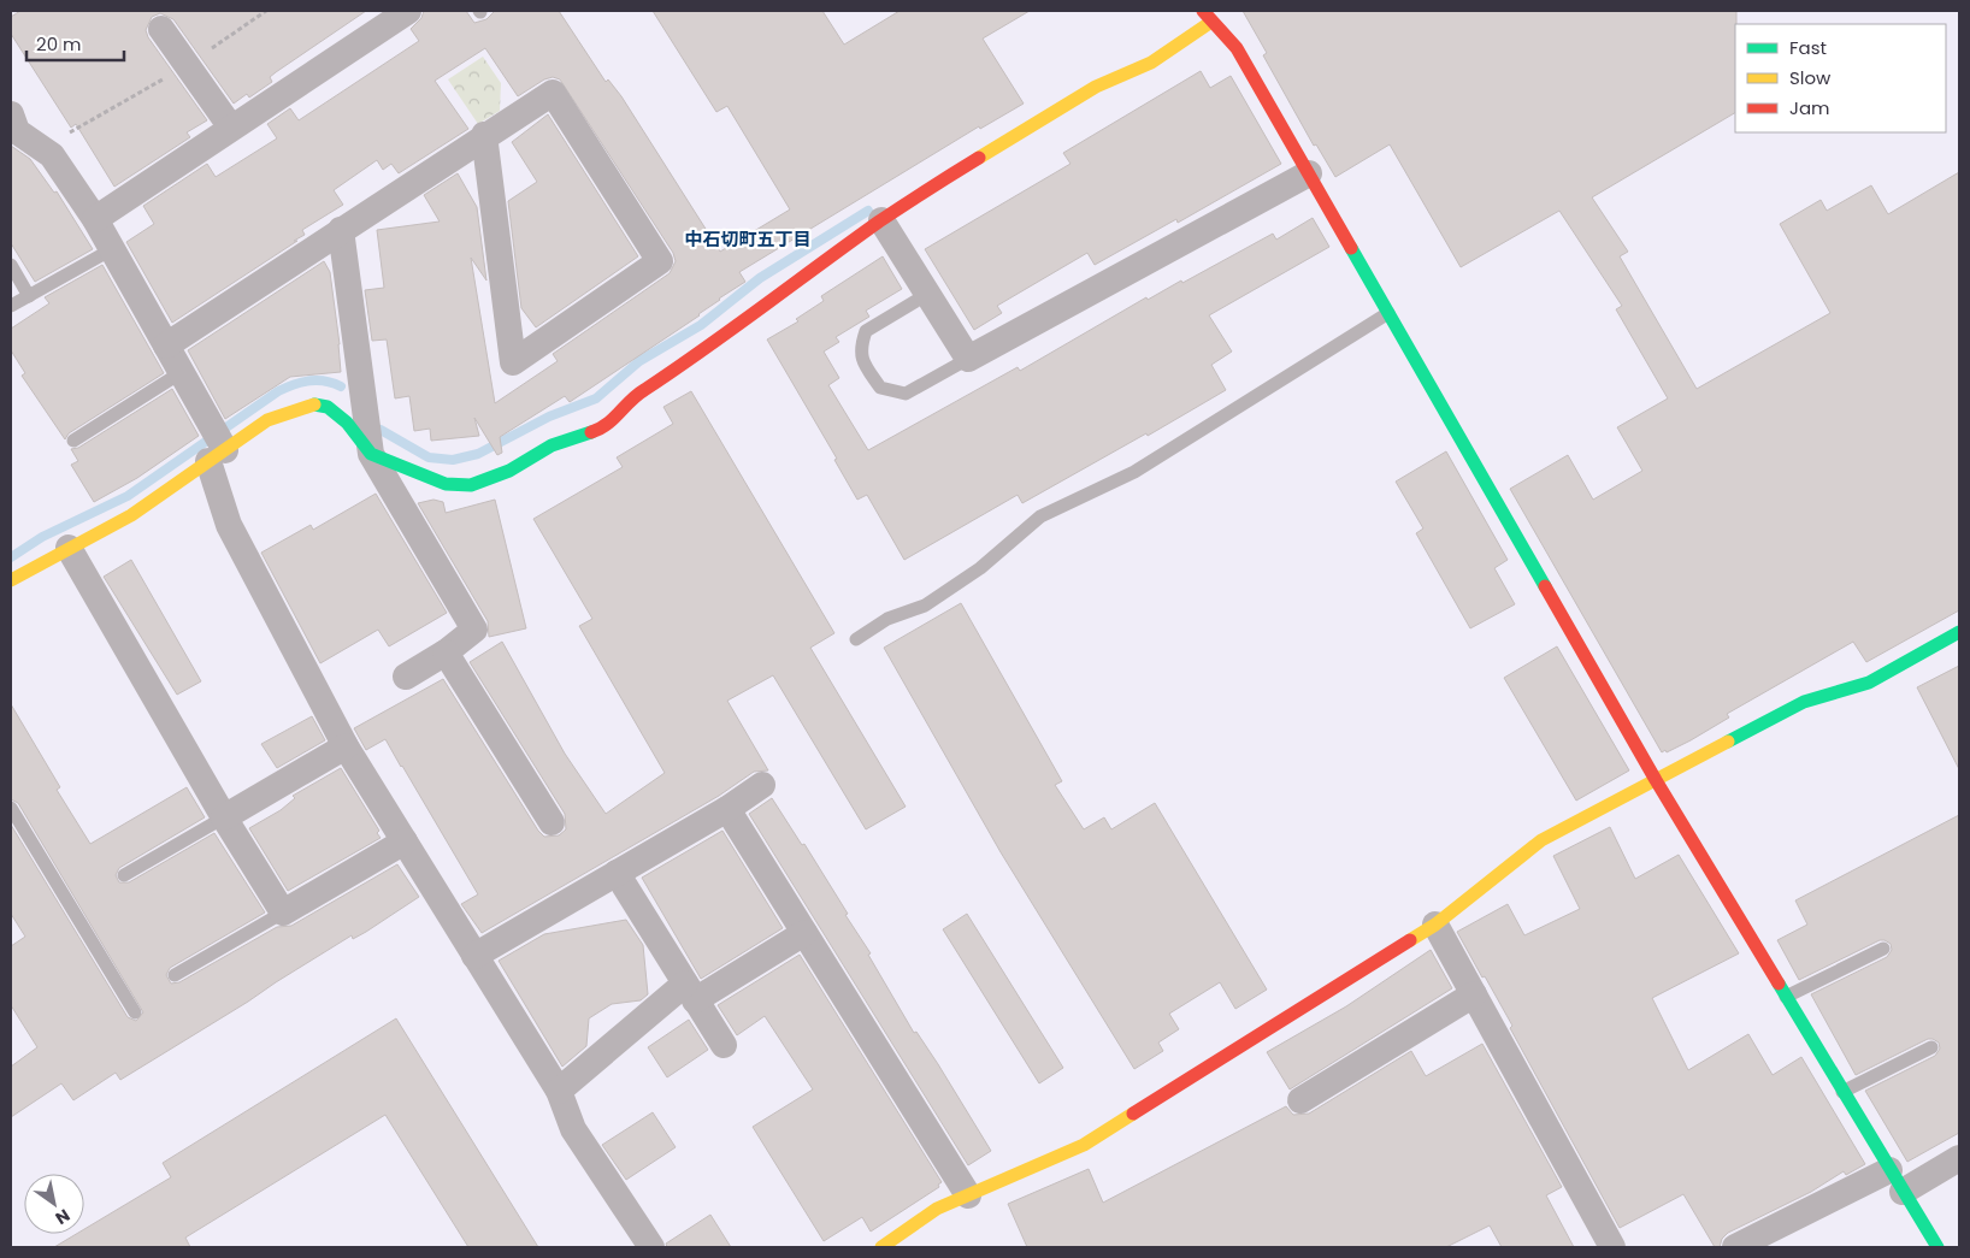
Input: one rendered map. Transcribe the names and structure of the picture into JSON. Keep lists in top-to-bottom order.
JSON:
{
  "districts": ["中石切町五丁目"],
  "legend": ["Fast", "Slow", "Jam"],
  "scale_bar": "20 m",
  "north": "bottom right"
}
